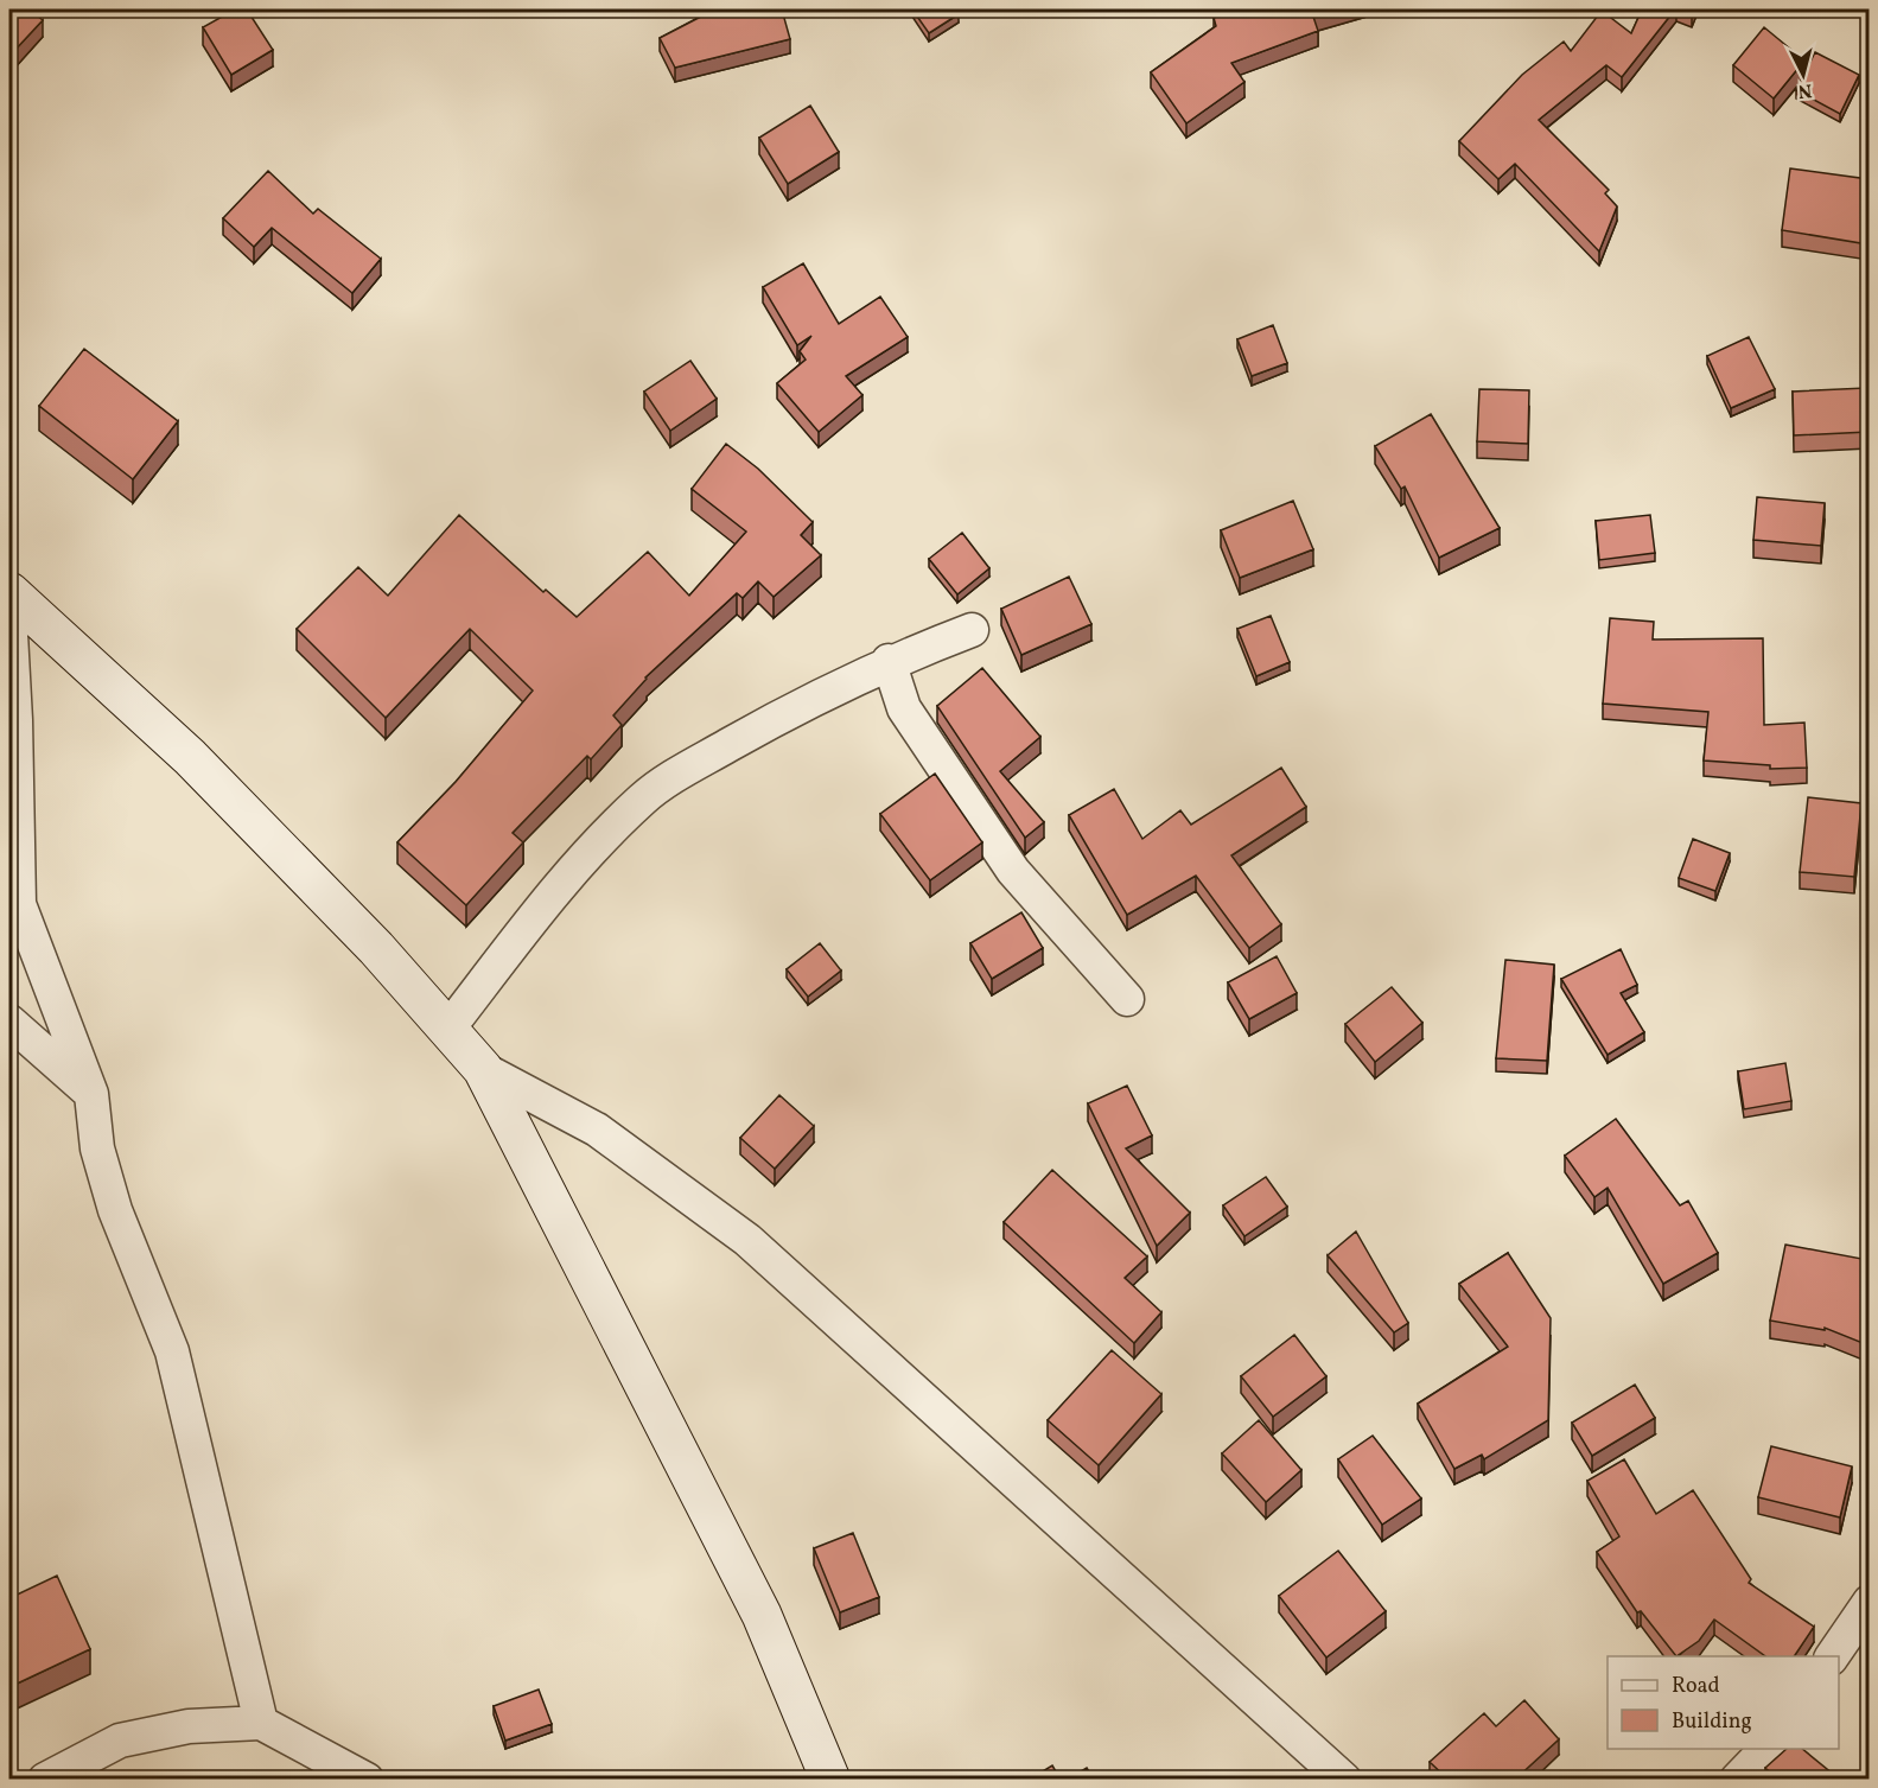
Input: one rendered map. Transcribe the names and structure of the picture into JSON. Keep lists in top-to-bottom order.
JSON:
{
  "legend": ["Road", "Building"],
  "north": "bottom"
}
